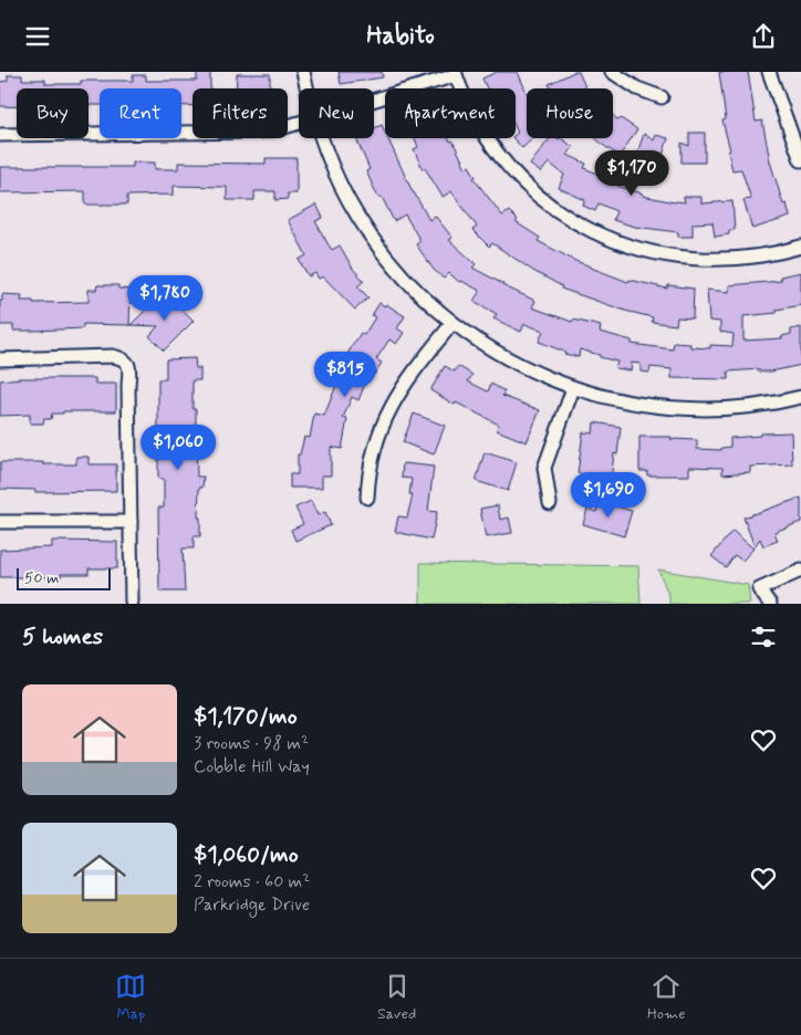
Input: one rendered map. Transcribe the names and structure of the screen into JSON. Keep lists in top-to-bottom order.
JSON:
{
  "scale_bar": "50 m",
  "page": {
    "header": "Habito",
    "chip": [
      "Buy",
      "Rent",
      "Filters",
      "New",
      "Apartment",
      "House"
    ],
    "price": [
      "$1,170",
      "$1,780",
      "$815",
      "$1,060",
      "$1,690"
    ],
    "scale": "50 m",
    "heading": "5 homes",
    "list": [
      {
        "name": "$1,170/mo",
        "note": "3 rooms · 98 m² · Cobble Hill Way"
      },
      {
        "name": "$1,060/mo",
        "note": "2 rooms · 60 m² · Parkridge Drive"
      }
    ],
    "tabs": ["Map", "Saved", "Home"]
  }
}
